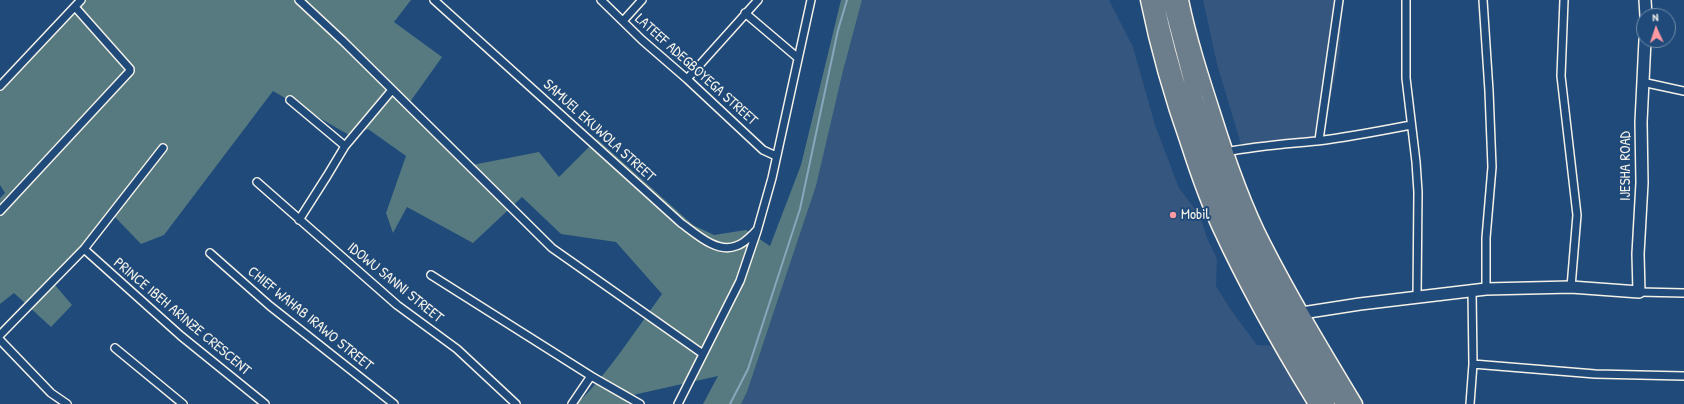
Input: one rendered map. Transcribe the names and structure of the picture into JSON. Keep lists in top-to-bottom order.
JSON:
{
  "streets": {
    "main road": ["IJESHA ROAD"],
    "street": [
      "LATEEF ADEGBOYEGA STREET",
      "SAMUEL EKUWOLA STREET",
      "IDOWU SANNI STREET",
      "PRINCE IBEH ARINZE CRESCENT",
      "CHIEF WAHAB IRAWO STREET"
    ]
  },
  "places": ["Mobil"],
  "north": "top"
}
